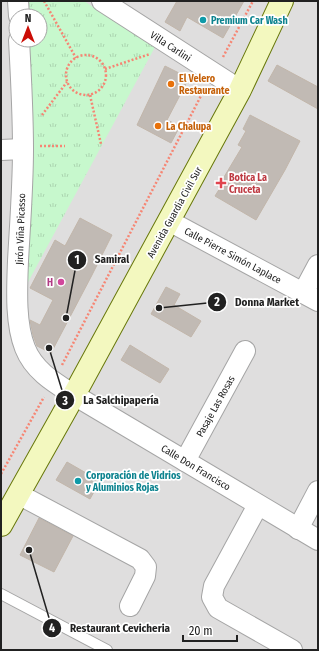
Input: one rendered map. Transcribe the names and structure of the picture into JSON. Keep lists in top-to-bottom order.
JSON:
{
  "streets": {
    "main road": ["Avenida Guardia Civil Sur"],
    "street": [
      "Villa Carlini",
      "Jirón Viña Picasso",
      "Calle Pierre Simón Laplace",
      "Pasaje Las Rosas",
      "Calle Don Francisco"
    ]
  },
  "crossings": [
    ["Villa Carlini", "Avenida Guardia Civil Sur"],
    ["Avenida Guardia Civil Sur", "Jirón Viña Picasso"],
    ["Avenida Guardia Civil Sur", "Calle Pierre Simón Laplace"],
    ["Avenida Guardia Civil Sur", "Calle Don Francisco"],
    ["Jirón Viña Picasso", "Calle Don Francisco"],
    ["Pasaje Las Rosas", "Calle Don Francisco"]
  ],
  "places": {
    "other": [
      "Premium Car Wash",
      "El Velero Restaurante",
      "La Chalupa",
      "H",
      "Donna Market",
      "Samiral",
      "La Salchipapería",
      "Corporación de Vidrios y Aluminios Rojas",
      "Restaurant Cevicheria"
    ],
    "health": ["Botica La Cruceta"]
  },
  "scale_bar": "20 m",
  "north": "top"
}
